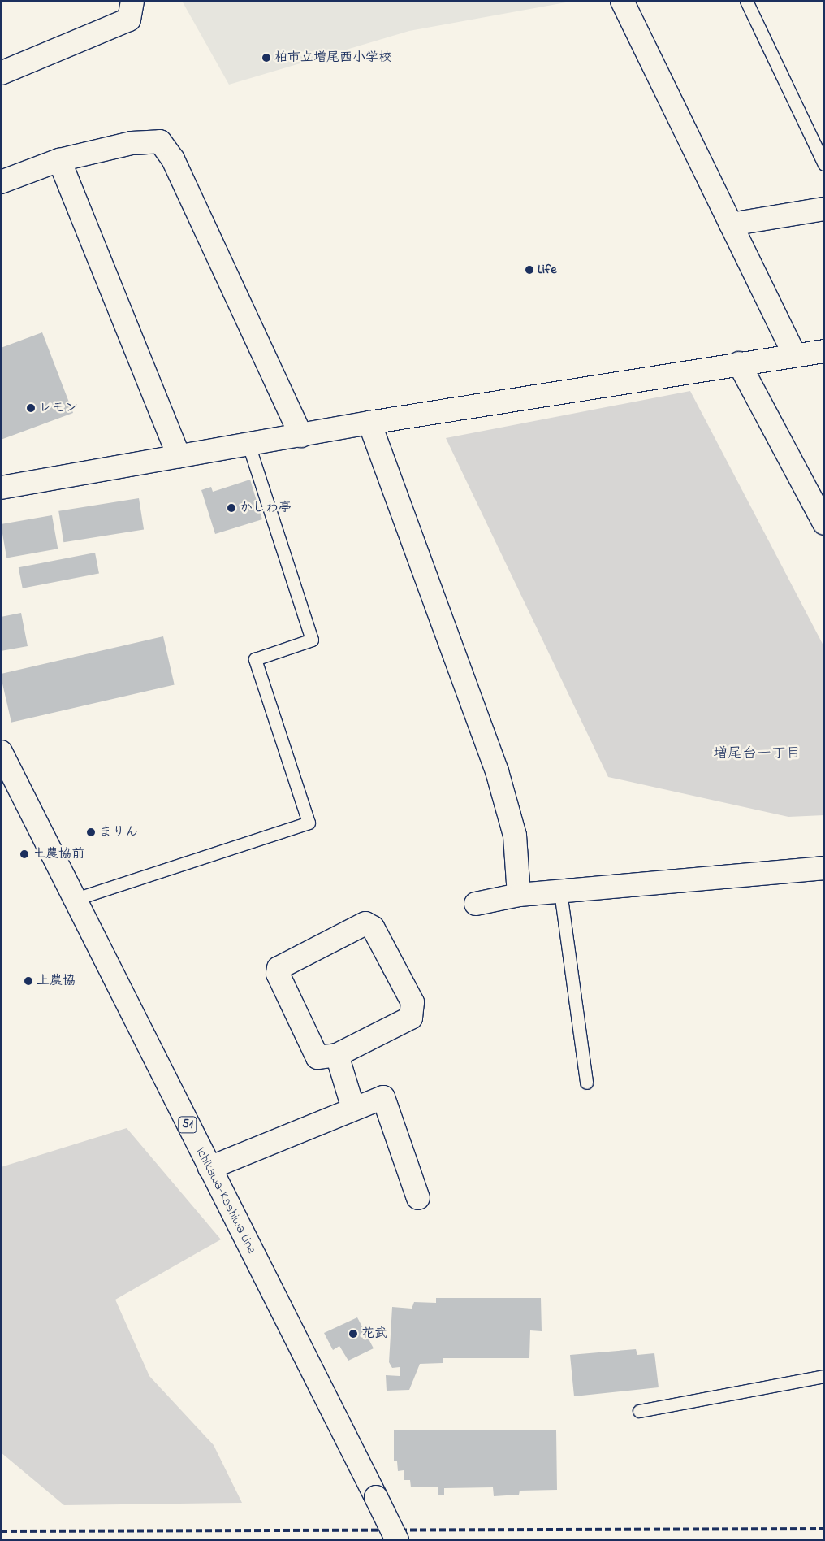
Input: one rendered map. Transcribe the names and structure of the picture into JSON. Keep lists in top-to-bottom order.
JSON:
{
  "streets": {
    "street": ["51", "Ichikawa-Kashiwa Line"]
  },
  "districts": ["増尾台一丁目"],
  "places": [
    "柏市立増尾西小学校",
    "Life",
    "レモン",
    "かしわ亭",
    "まりん",
    "土農協前",
    "土農協",
    "花武"
  ]
}
